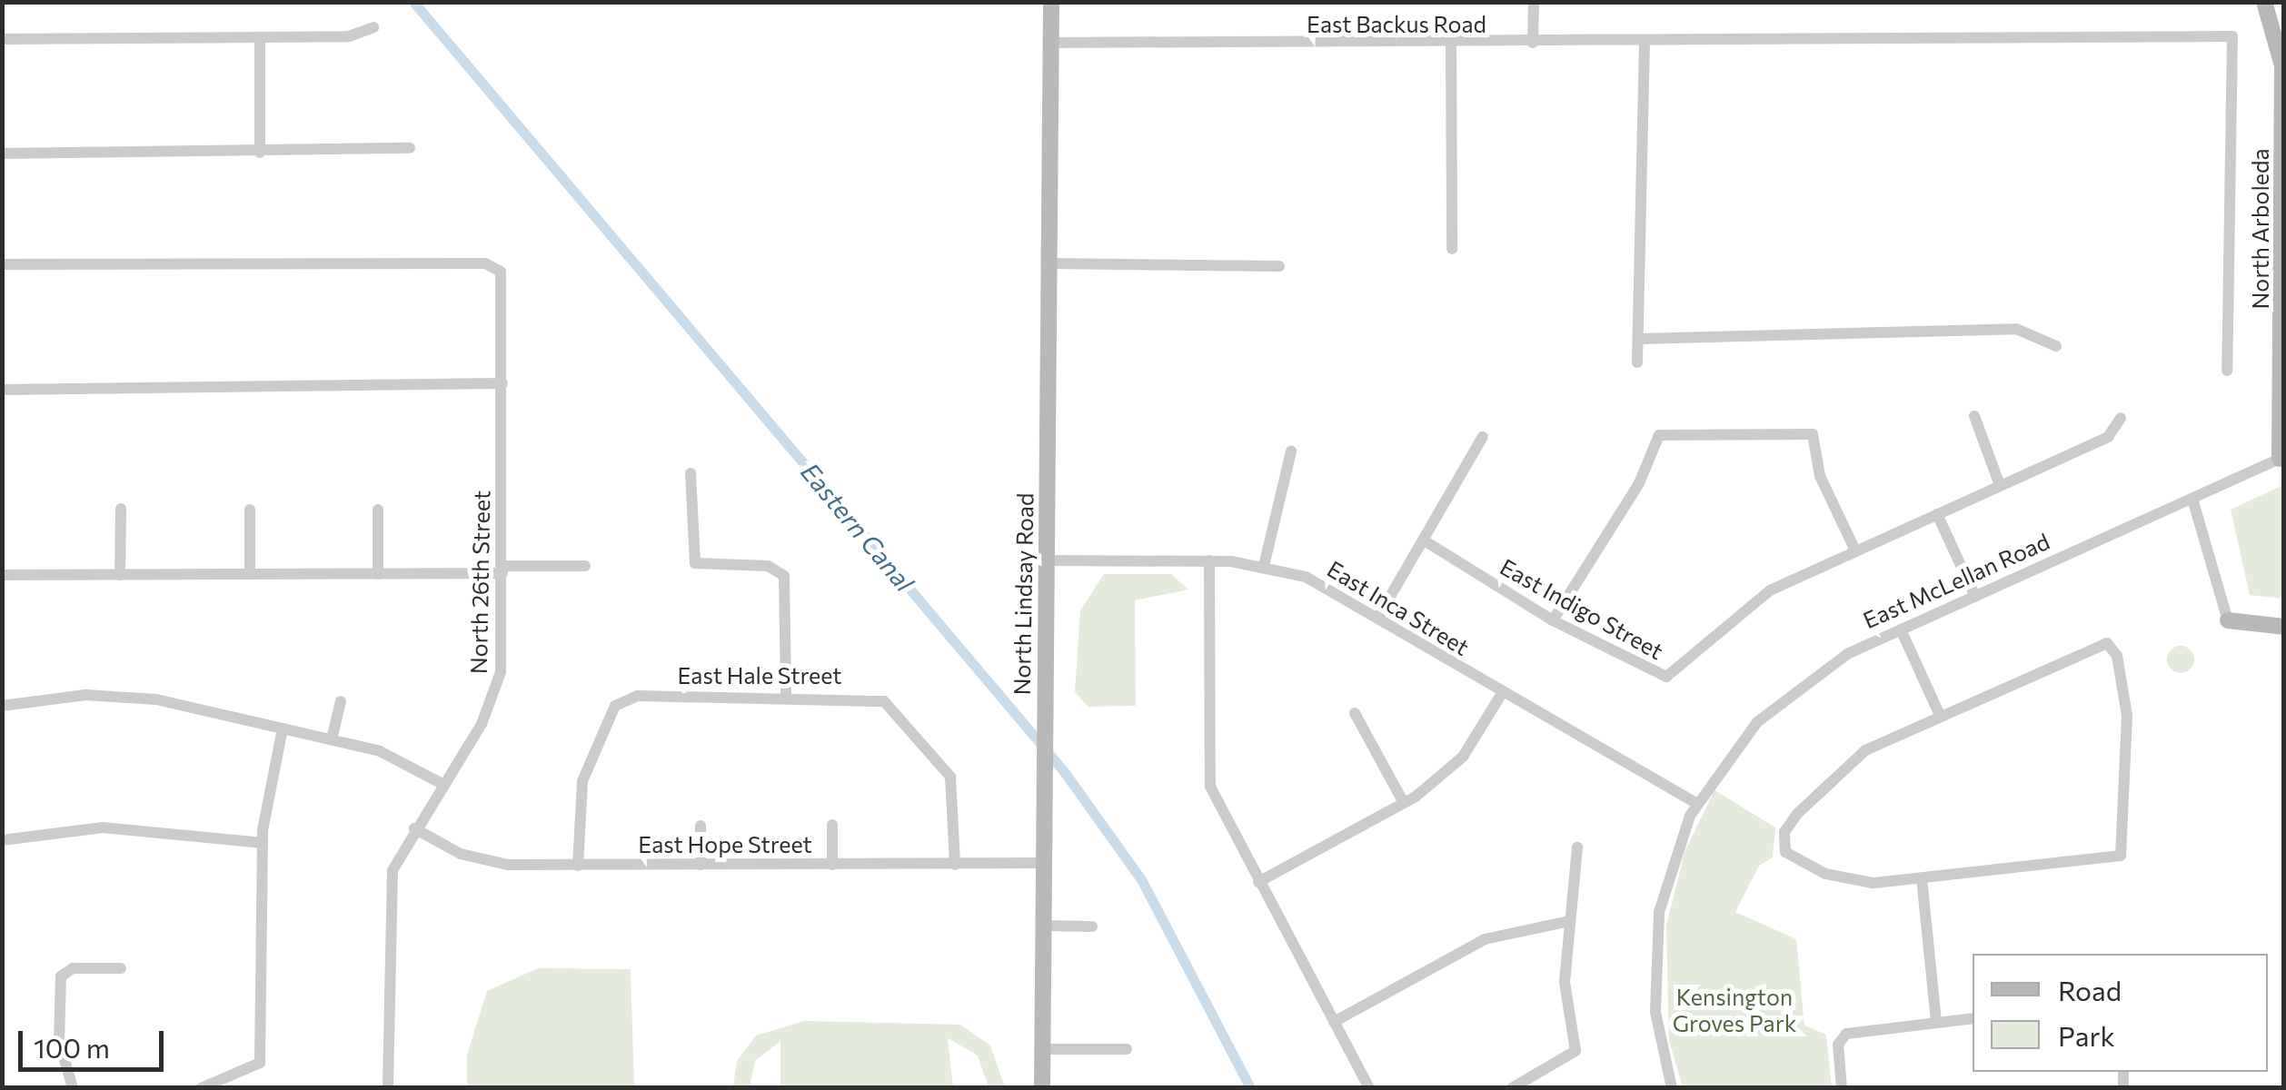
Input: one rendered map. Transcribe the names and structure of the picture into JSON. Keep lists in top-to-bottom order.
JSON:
{
  "streets": {
    "main road": ["North Arboleda", "North Lindsay Road"],
    "street": [
      "East Backus Road",
      "East McLellan Road",
      "North 26th Street",
      "East Inca Street",
      "East Indigo Street",
      "East Hale Street",
      "East Hope Street"
    ]
  },
  "crossings": [
    ["East Backus Road", "North Lindsay Road"],
    ["North Arboleda", "East McLellan Road"],
    ["East McLellan Road", "East Inca Street"],
    ["North 26th Street", "East Hope Street"],
    ["North Lindsay Road", "East Inca Street"],
    ["North Lindsay Road", "East Hope Street"],
    ["East Hale Street", "East Hope Street"]
  ],
  "water": ["Eastern Canal"],
  "parks": ["Kensington Groves Park"],
  "legend": ["Road", "Park"],
  "scale_bar": "100 m"
}
